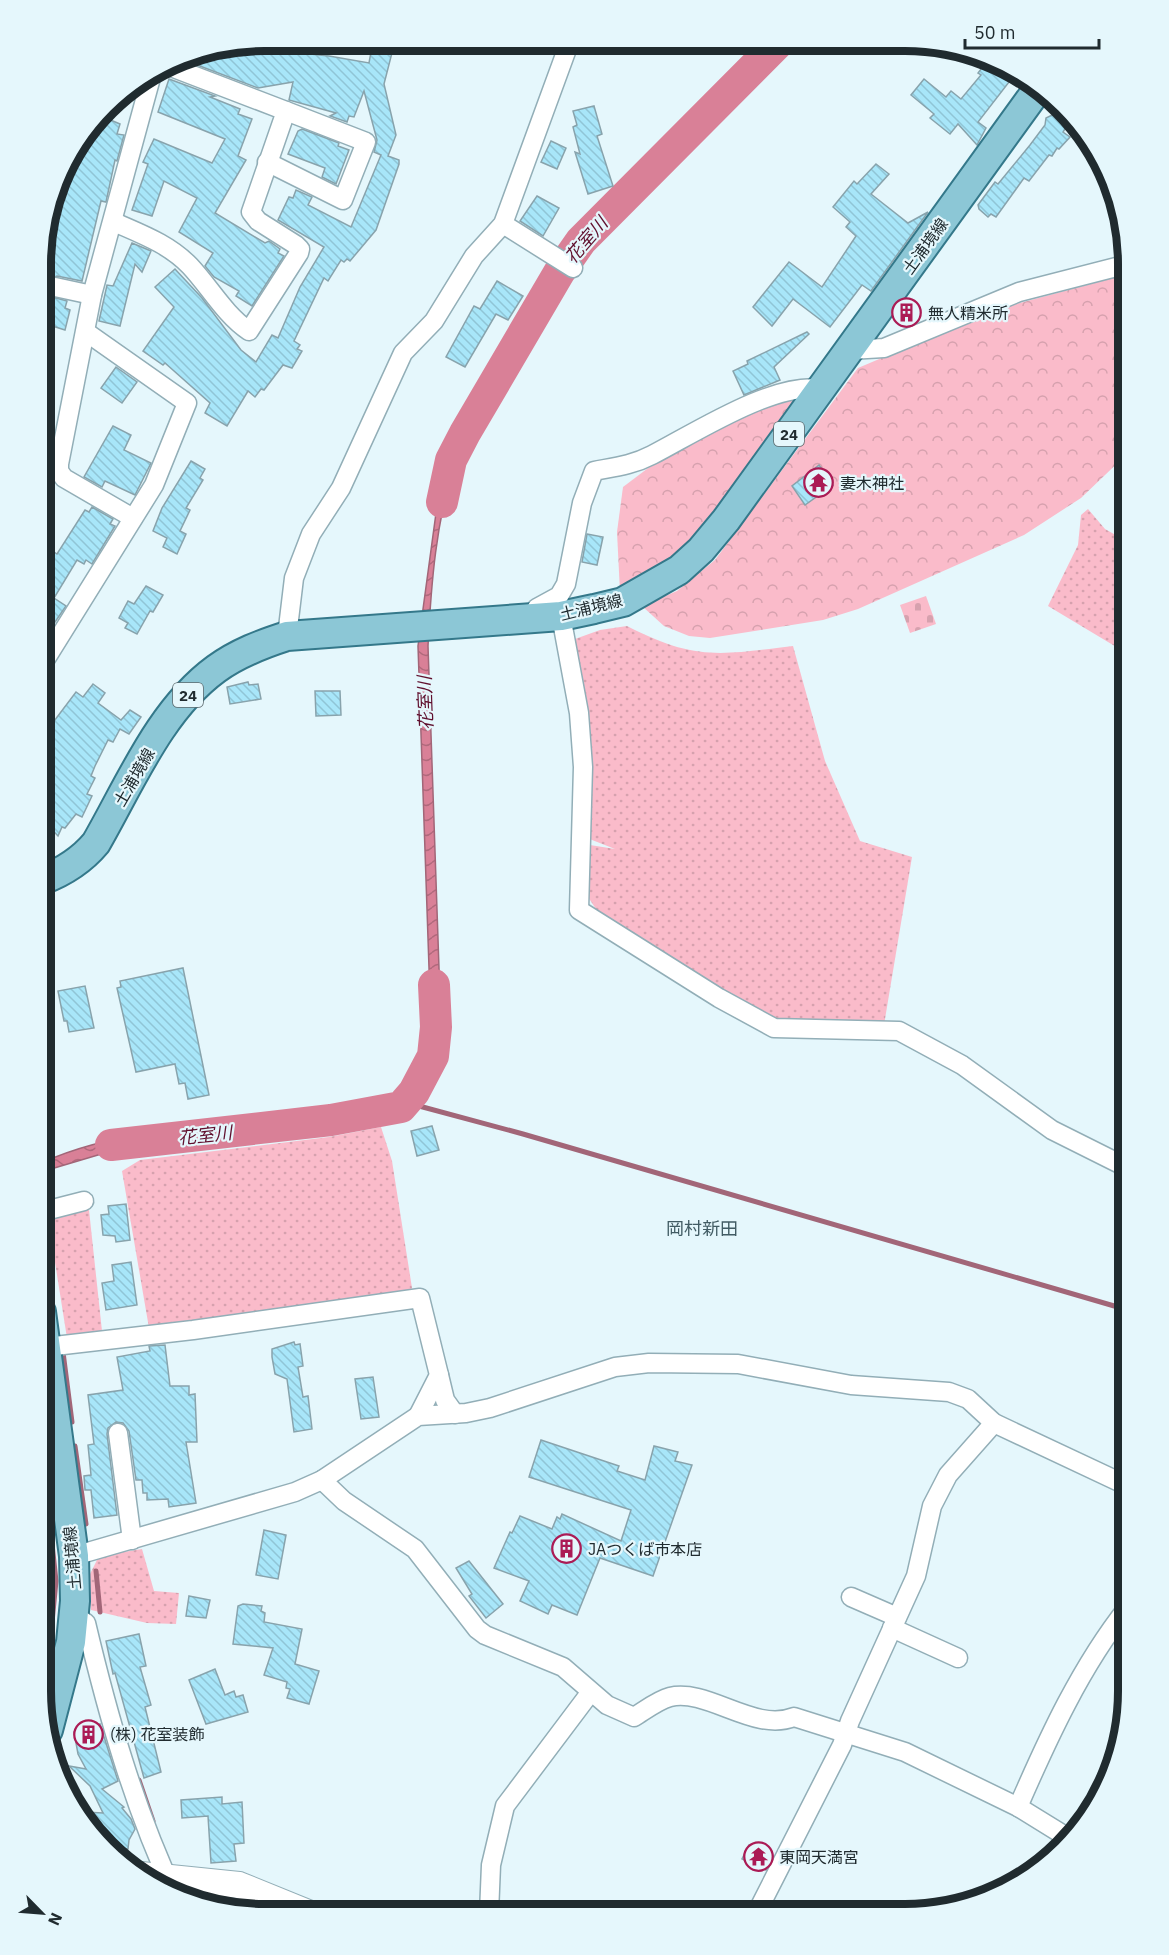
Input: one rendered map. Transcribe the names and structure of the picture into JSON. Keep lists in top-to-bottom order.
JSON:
{
  "streets": {
    "main road": ["土浦境線", "24"]
  },
  "districts": ["岡村新田"],
  "water": ["花室川"],
  "places": {
    "building": ["無人精米所", "JAつくば市本店", "(株) 花室装飾"],
    "temple": ["妻木神社", "東岡天満宮"]
  },
  "scale_bar": "50 m",
  "north": "bottom right"
}
